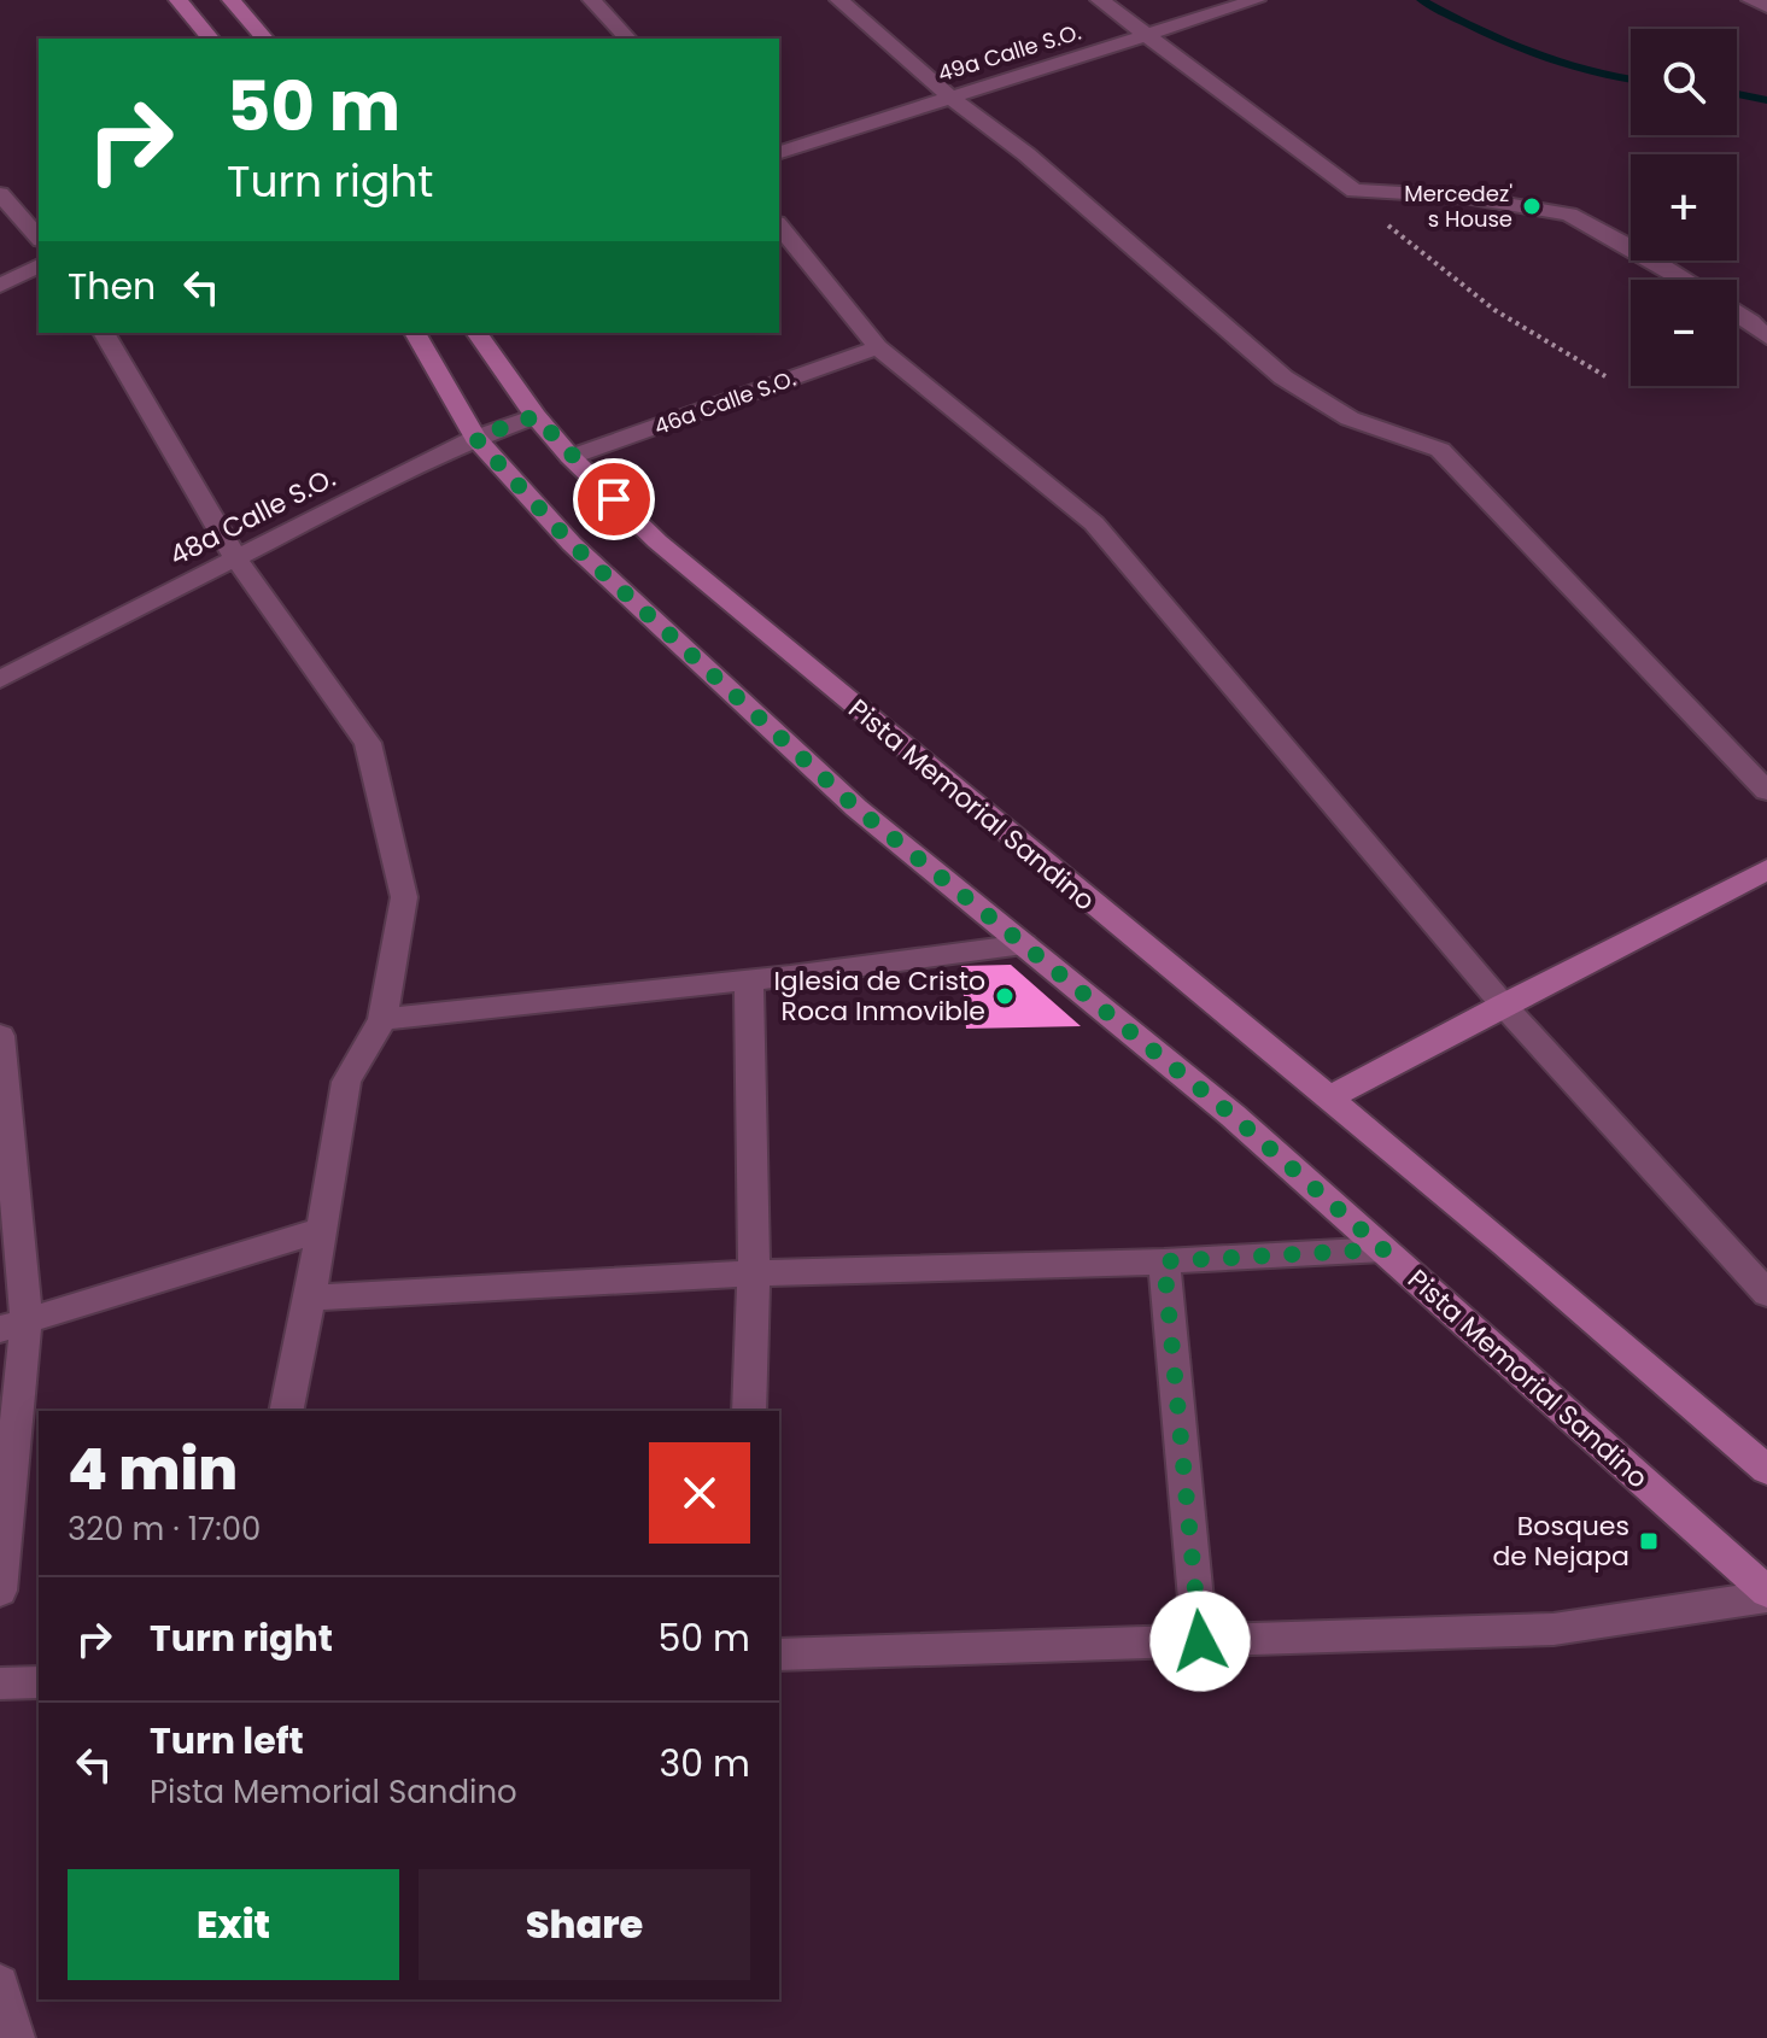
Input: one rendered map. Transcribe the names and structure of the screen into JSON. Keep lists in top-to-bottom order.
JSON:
{
  "streets": {
    "main road": ["Pista Memorial Sandino"],
    "street": ["49a Calle S.O.", "46a Calle S.O.", "48a Calle S.O."]
  },
  "crossings": [
    ["46a Calle S.O.", "Pista Memorial Sandino"],
    ["48a Calle S.O.", "Pista Memorial Sandino"]
  ],
  "places": {
    "other": ["Mercedez' s House", "Iglesia de Cristo Roca Inmovible"],
    "transit": ["Bosques de Nejapa"]
  },
  "page": {
    "map_buttons": ["+", "−"],
    "turn": ["50 m", "Turn right"],
    "then": "Then",
    "heading": ["4 min", "320 m · 17:00"],
    "list": [
      {
        "name": "Turn right",
        "value": "50 m"
      },
      {
        "name": "Turn left",
        "note": "Pista Memorial Sandino",
        "value": "30 m"
      }
    ],
    "buttons": ["Exit", "Share"]
  }
}
